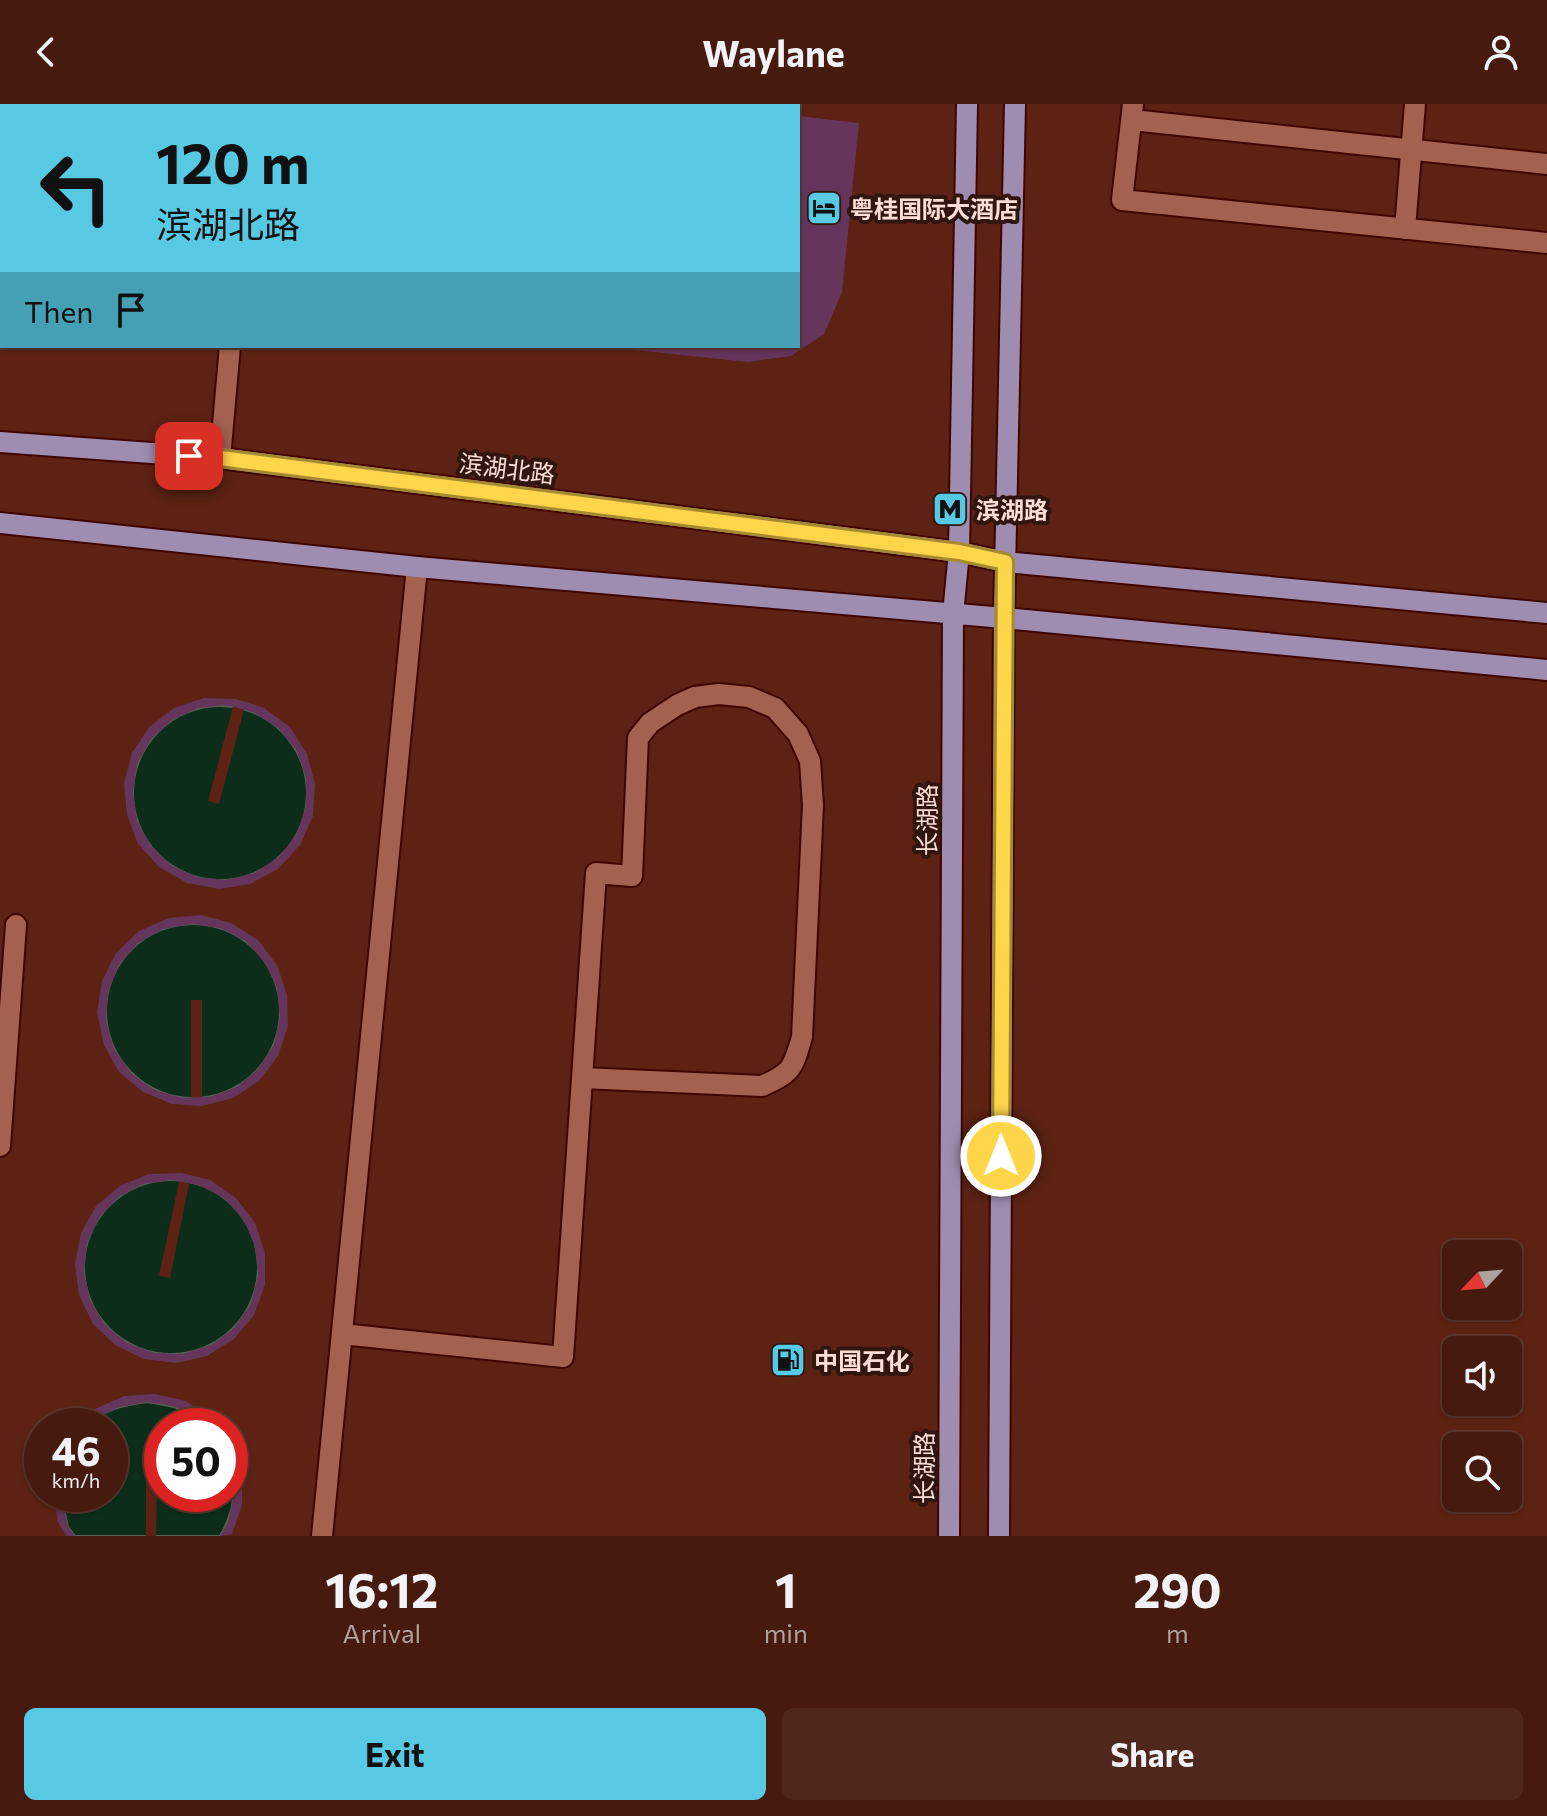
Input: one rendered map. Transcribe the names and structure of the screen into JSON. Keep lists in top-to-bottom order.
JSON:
{
  "streets": {
    "main road": ["滨湖北路", "长湖路"]
  },
  "crossings": [
    ["滨湖北路", "长湖路"]
  ],
  "places": {
    "hotel": ["粤桂国际大酒店"],
    "metro station": ["滨湖路"],
    "fuel station": ["中国石化"]
  },
  "north": "bottom left",
  "page": {
    "header": "Waylane",
    "turn": ["120 m", "滨湖北路"],
    "then": "Then",
    "speed": "46 km/h",
    "limit": "50",
    "eta": [
      "16:12",
      "Arrival",
      "1",
      "min",
      "290",
      "m"
    ],
    "buttons": ["Exit", "Share"]
  }
}
